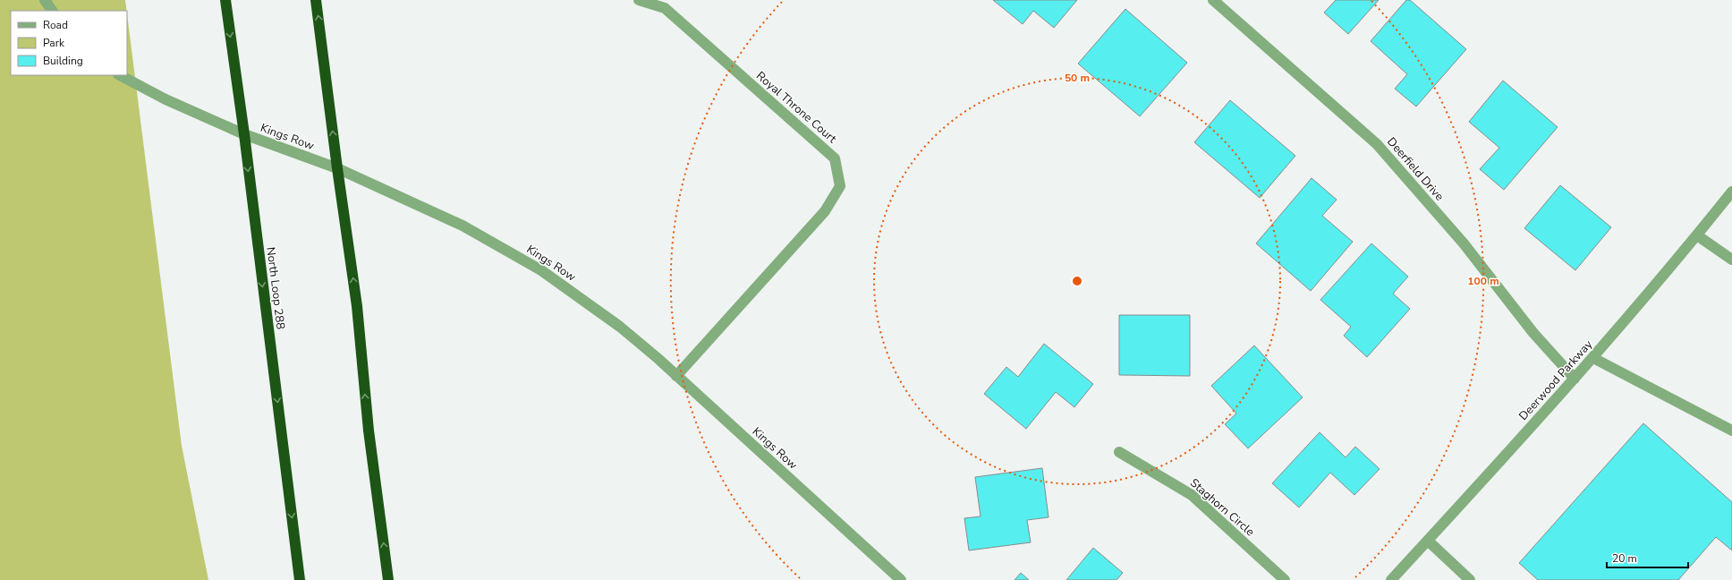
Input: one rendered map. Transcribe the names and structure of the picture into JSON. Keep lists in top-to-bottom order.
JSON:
{
  "streets": {
    "highway": ["North Loop 288"],
    "street": [
      "Royal Throne Court",
      "Kings Row",
      "Deerfield Drive",
      "Deerwood Parkway",
      "Staghorn Circle"
    ]
  },
  "crossings": [
    ["Royal Throne Court", "Kings Row"],
    ["Kings Row", "North Loop 288"],
    ["Deerfield Drive", "Deerwood Parkway"]
  ],
  "legend": ["Road", "Park", "Building"],
  "scale_bar": "20 m",
  "rings": ["50 m", "100 m"]
}
